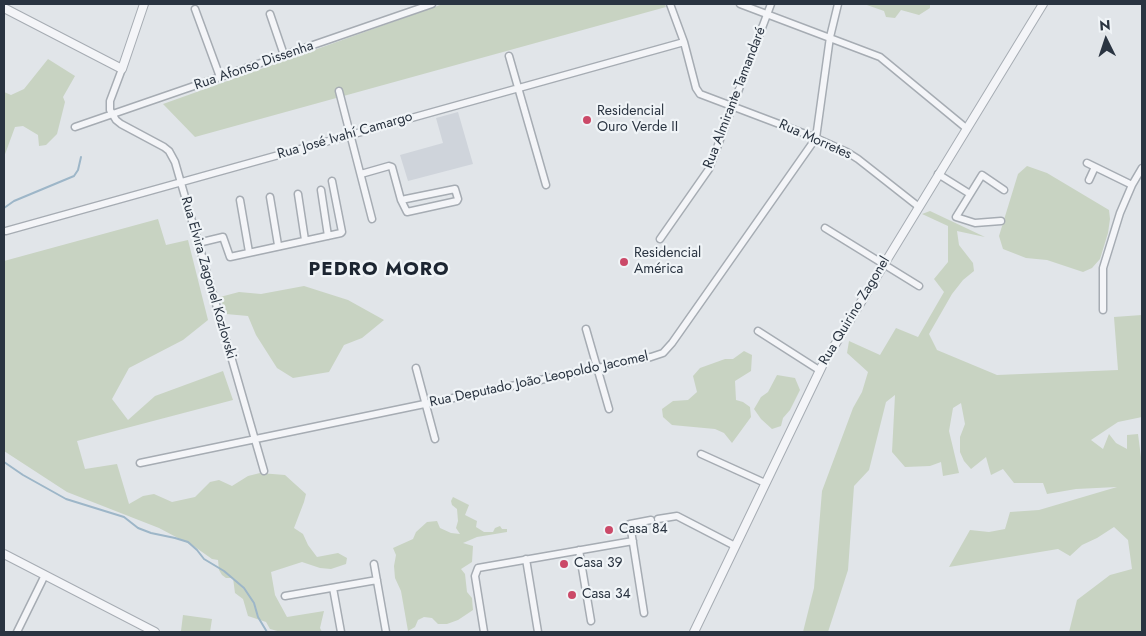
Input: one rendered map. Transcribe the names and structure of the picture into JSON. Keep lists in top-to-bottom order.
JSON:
{
  "streets": {
    "street": [
      "Rua Afonso Dissenha",
      "Rua Almirante Tamandaré",
      "Rua José Ivahí Camargo",
      "Rua Morretes",
      "Rua Elvira Zagonel Kozlovski",
      "Rua Quirino Zagonel",
      "Rua Deputado João Leopoldo Jacomel"
    ]
  },
  "crossings": [
    ["Rua Afonso Dissenha", "Rua Elvira Zagonel Kozlovski"],
    ["Rua Almirante Tamandaré", "Rua Morretes"],
    ["Rua José Ivahí Camargo", "Rua Morretes"],
    ["Rua José Ivahí Camargo", "Rua Elvira Zagonel Kozlovski"],
    ["Rua Morretes", "Rua Quirino Zagonel"],
    ["Rua Morretes", "Rua Deputado João Leopoldo Jacomel"],
    ["Rua Elvira Zagonel Kozlovski", "Rua Deputado João Leopoldo Jacomel"]
  ],
  "districts": ["PEDRO MORO"],
  "places": [
    "Residencial Ouro Verde II",
    "Residencial América",
    "Casa 84",
    "Casa 39",
    "Casa 34"
  ],
  "north": "top"
}
